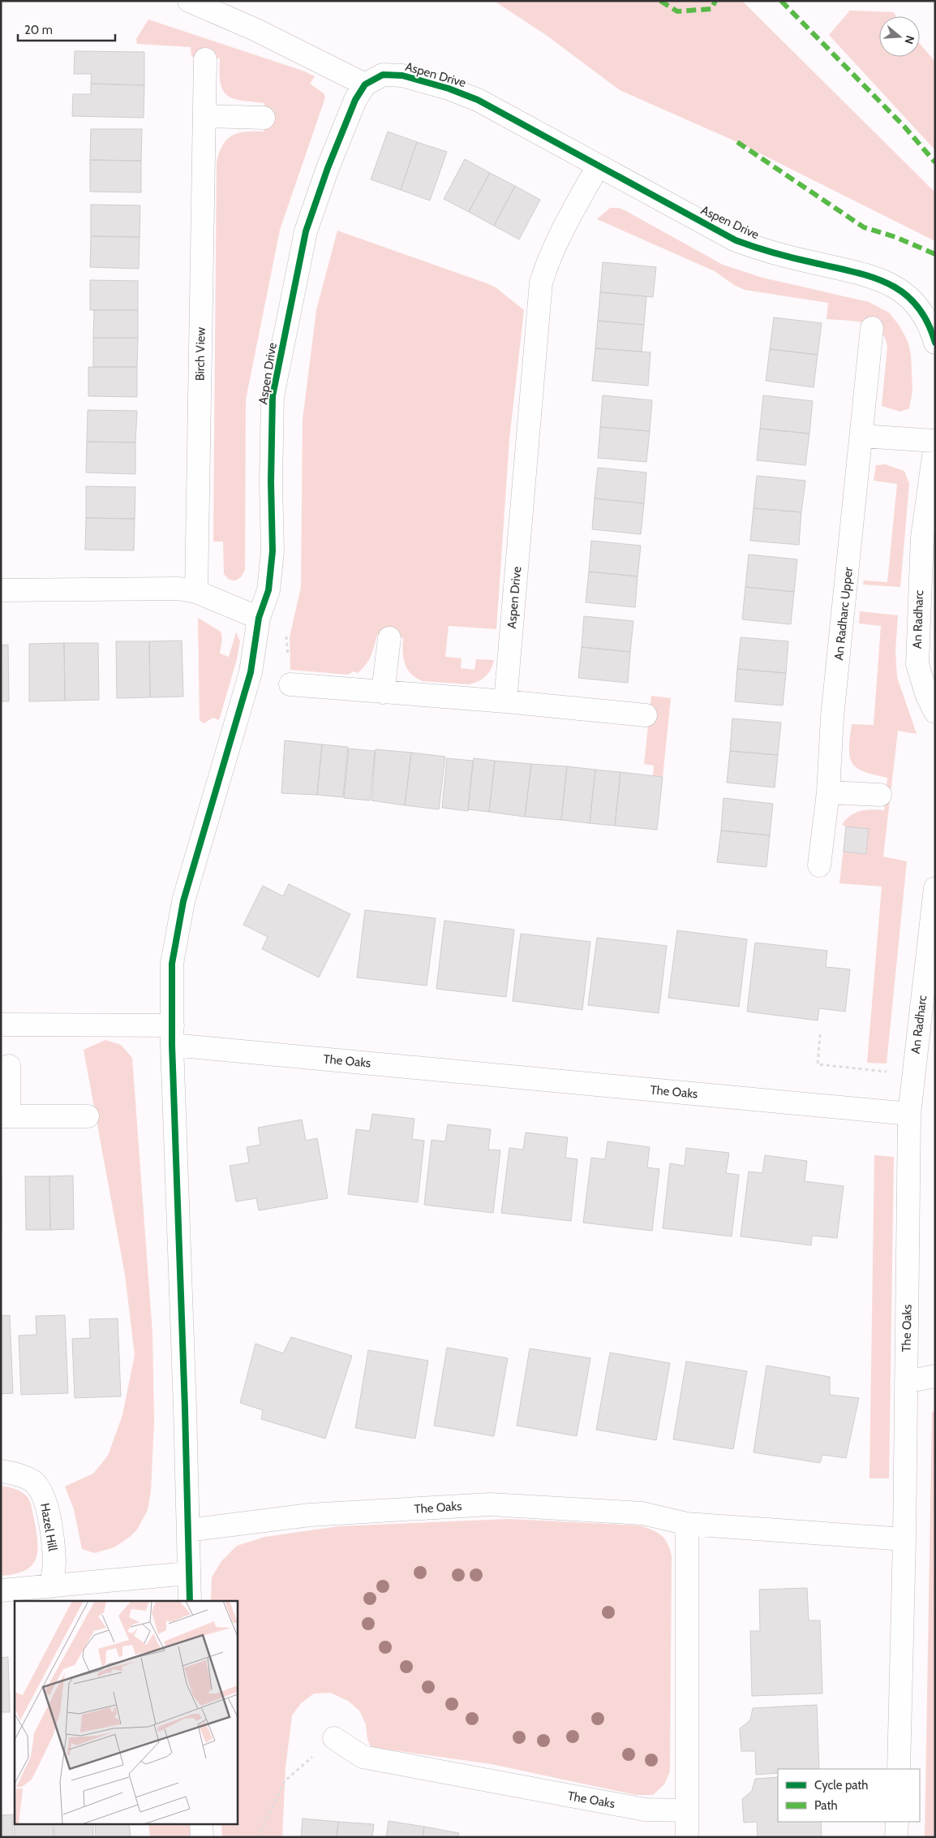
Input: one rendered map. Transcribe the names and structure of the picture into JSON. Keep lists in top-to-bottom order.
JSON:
{
  "streets": {
    "street": [
      "Aspen Drive",
      "Birch View",
      "An Radharc Upper",
      "An Radharc",
      "The Oaks",
      "Hazel Hill"
    ]
  },
  "crossings": [
    ["Aspen Drive", "The Oaks"],
    ["An Radharc", "The Oaks"]
  ],
  "legend": ["Cycle path", "Path"],
  "scale_bar": "20 m",
  "north": "right"
}
